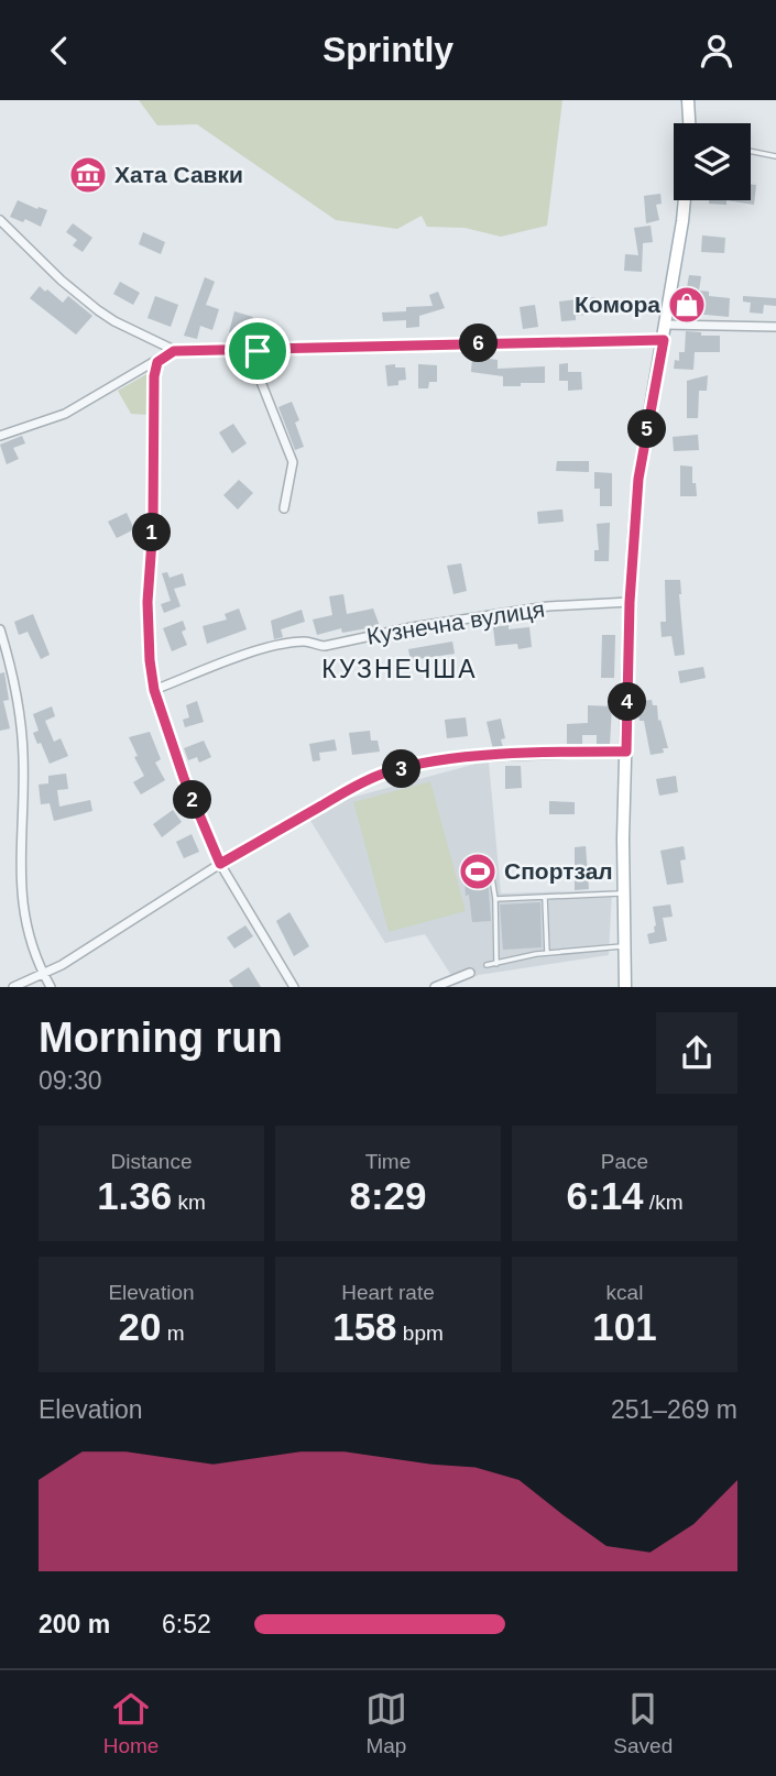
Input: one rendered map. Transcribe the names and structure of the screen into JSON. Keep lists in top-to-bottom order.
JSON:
{
  "streets": {
    "street": ["Кузнечна вулиця"]
  },
  "districts": ["КУЗНЕЧША"],
  "places": {
    "museum": ["Хата Савки"],
    "shop": ["Комора"],
    "sports": ["Спортзал"]
  },
  "page": {
    "header": "Sprintly",
    "pins": [
      "6",
      "5",
      "1",
      "4",
      "3",
      "2"
    ],
    "heading": ["Morning run", "09:30"],
    "stats": [
      ["Distance", "1.36 km"],
      ["Time", "8:29"],
      ["Pace", "6:14 /km"],
      ["Elevation", "20 m"],
      ["Heart rate", "158 bpm"],
      ["kcal", "101"]
    ],
    "chart": ["Elevation", "251–269 m"],
    "list": [
      {
        "name": "200 m",
        "note": "6:52"
      }
    ],
    "tabs": ["Home", "Map", "Saved"]
  }
}
